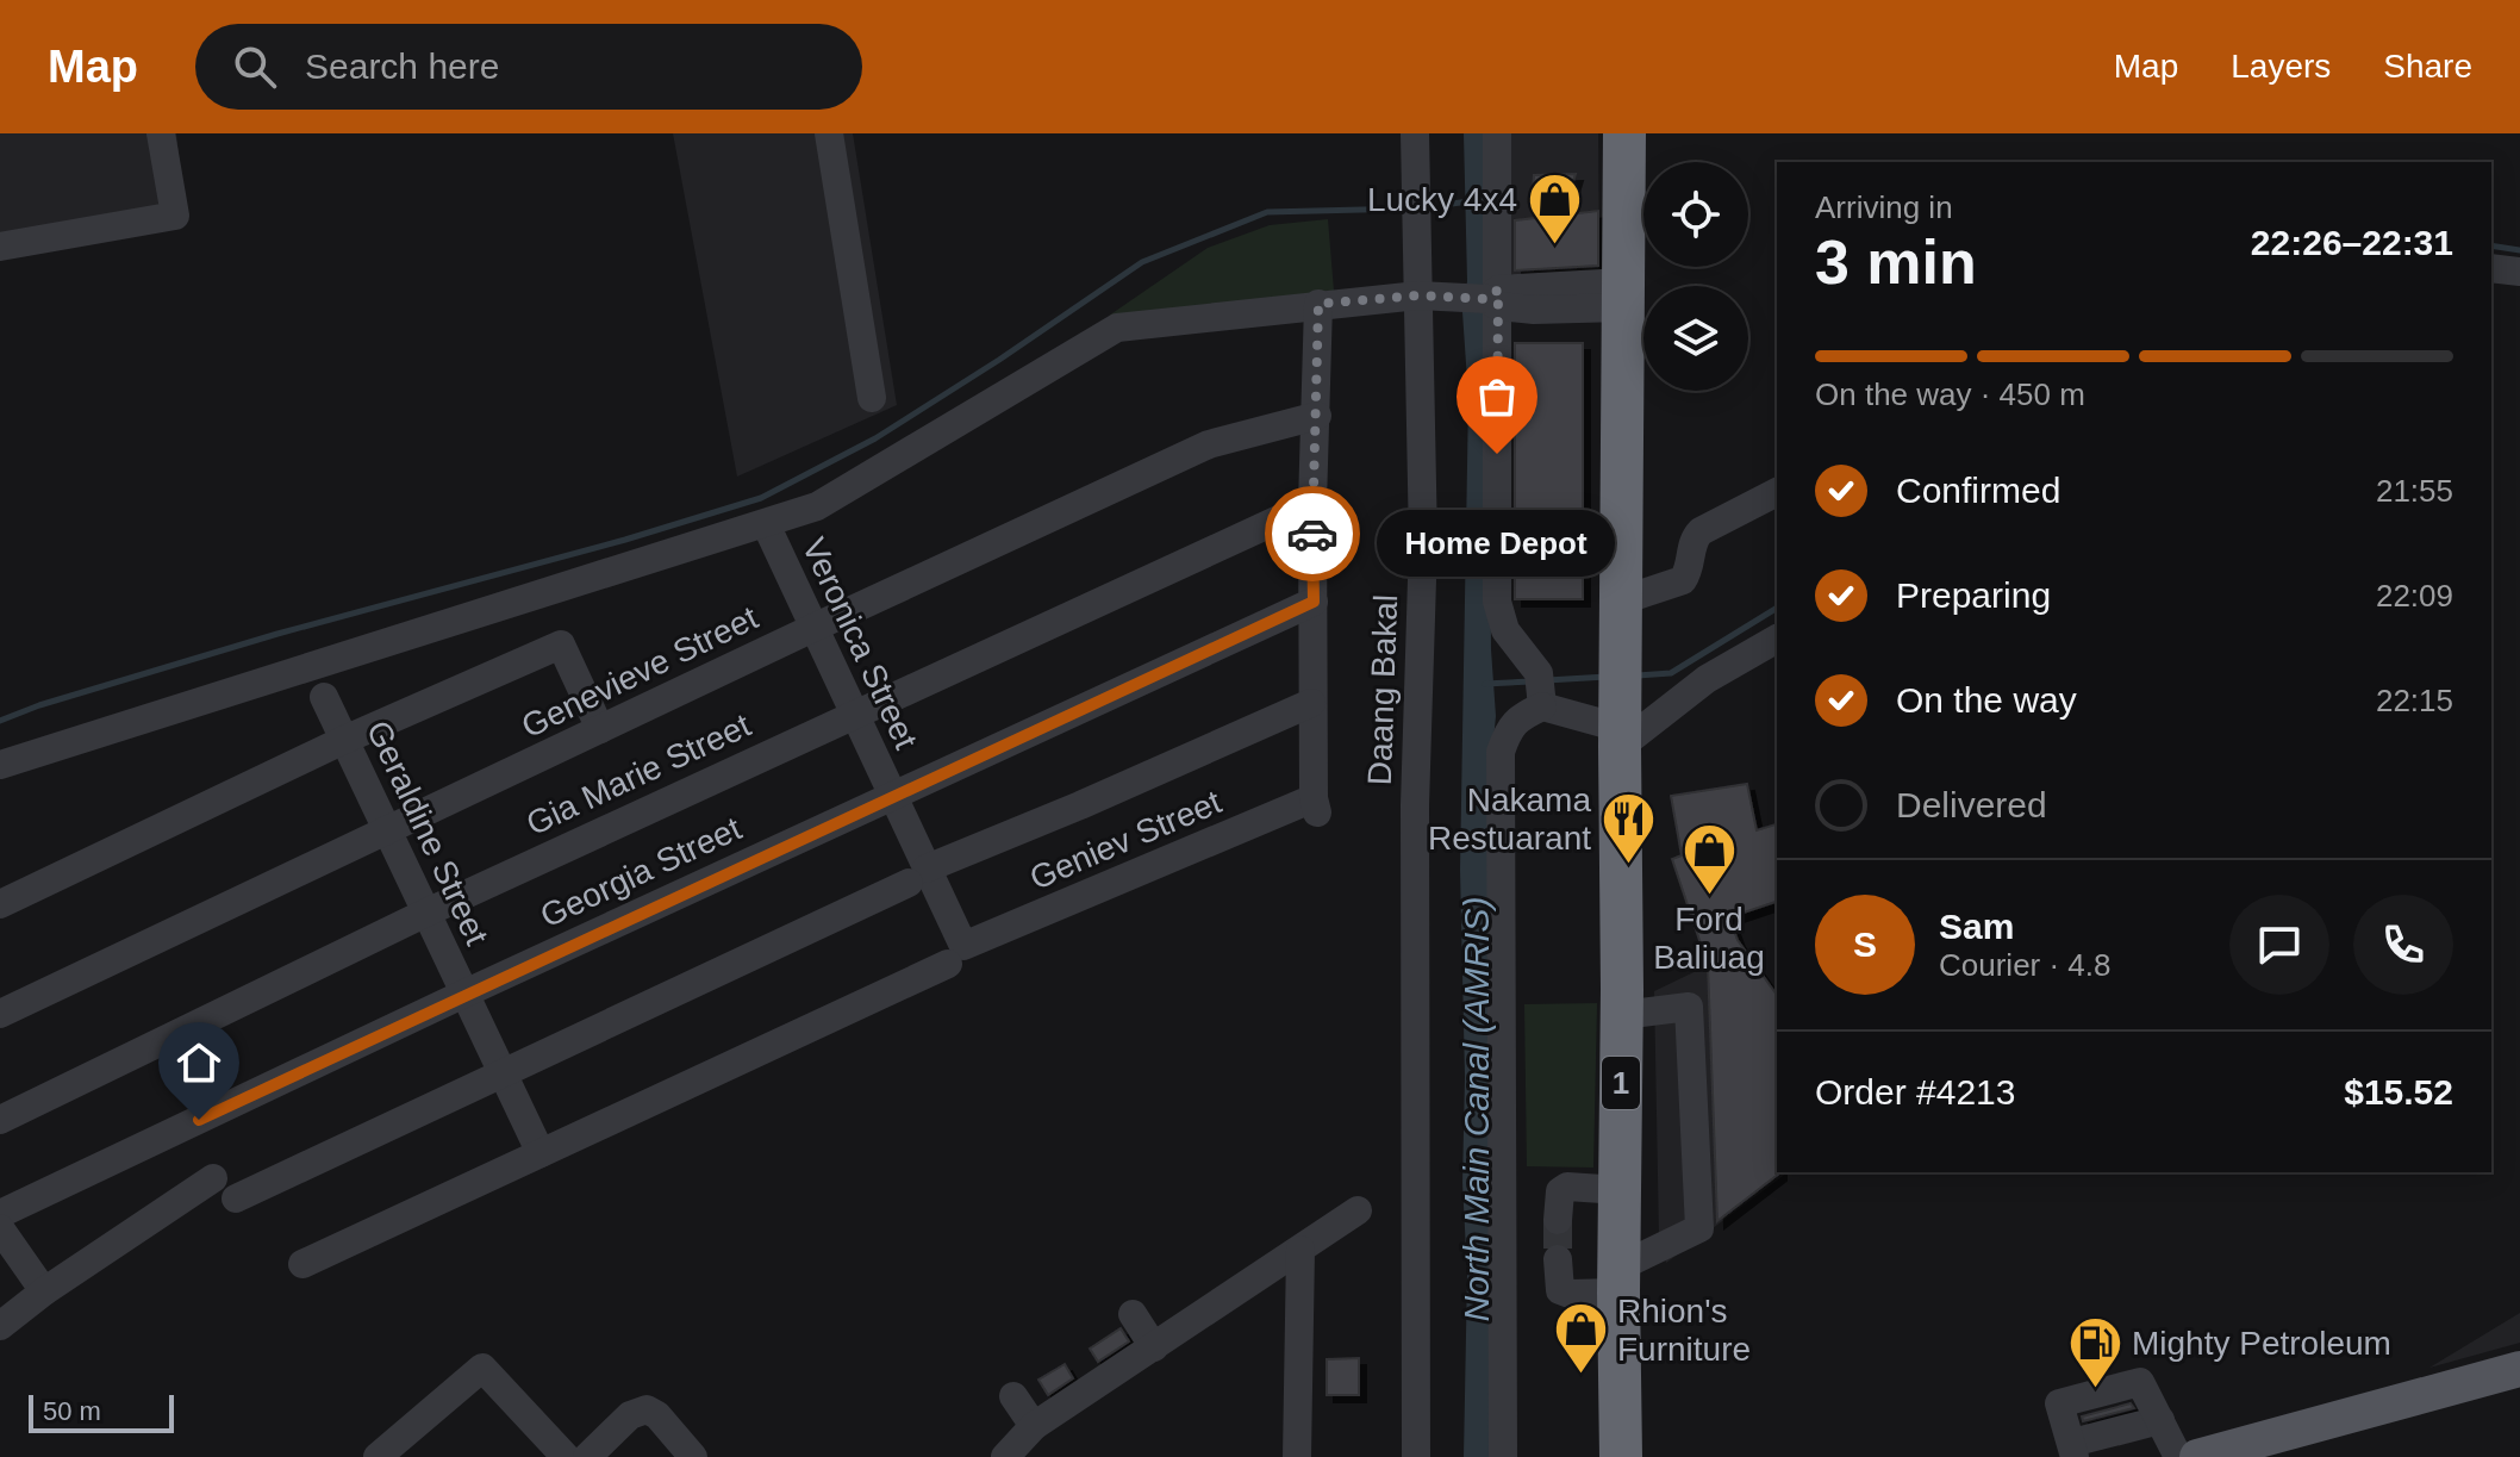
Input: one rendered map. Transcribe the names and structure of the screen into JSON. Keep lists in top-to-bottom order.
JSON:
{
  "streets": {
    "highway": ["1"],
    "street": [
      "Veronica Street",
      "Genevieve Street",
      "Daang Bakal",
      "Gia Marie Street",
      "Geraldine Street",
      "Geniev Street",
      "Georgia Street"
    ]
  },
  "crossings": [
    ["Veronica Street", "Genevieve Street"],
    ["Veronica Street", "Gia Marie Street"],
    ["Veronica Street", "Geniev Street"],
    ["Veronica Street", "Georgia Street"],
    ["Genevieve Street", "Geraldine Street"],
    ["Gia Marie Street", "Geraldine Street"],
    ["Geraldine Street", "Geniev Street"],
    ["Geraldine Street", "Georgia Street"]
  ],
  "water": ["North Main Canal (AMRIS)"],
  "places": {
    "shop": ["Lucky 4x4", "Ford Baliuag", "Rhion's Furniture"],
    "other": ["Home Depot"],
    "restaurant": ["Nakama Restuarant"],
    "fuel station": ["Mighty Petroleum"]
  },
  "scale_bar": "50 m",
  "page": {
    "header": "Map",
    "search": "Search here",
    "nav": ["Map", "Layers", "Share"],
    "heading": ["3 min", "Arriving in", "22:26–22:31"],
    "panel": [
      "Sam",
      "Courier · 4.8",
      "Order #4213",
      "$15.52"
    ],
    "bar": "On the way · 450 m",
    "list": [
      ["Confirmed", "21:55"],
      ["Preparing", "22:09"],
      ["On the way", "22:15"],
      "Delivered"
    ],
    "bubble": "Home Depot",
    "round": "S",
    "scale": "50 m"
  }
}
